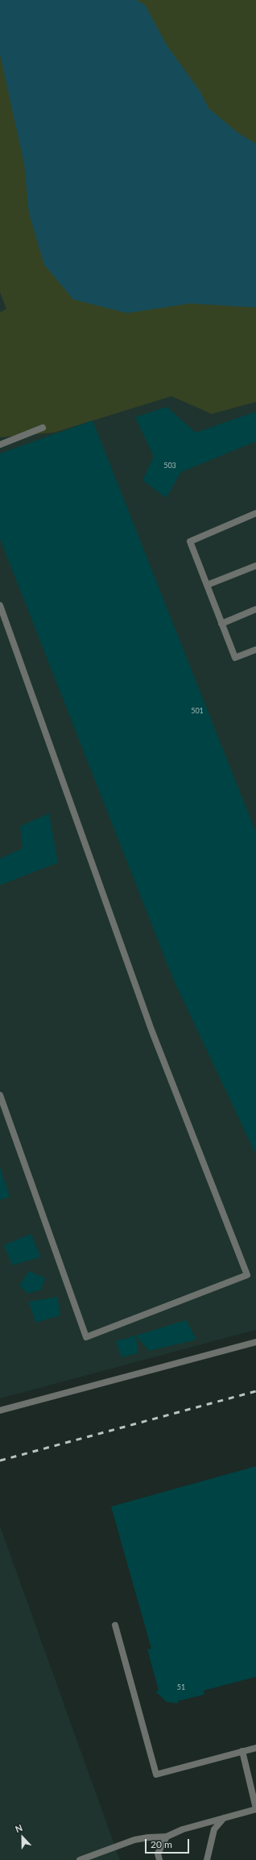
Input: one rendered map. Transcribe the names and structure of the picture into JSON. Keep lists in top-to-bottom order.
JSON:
{
  "house_numbers": ["503", "501", "51"],
  "scale_bar": "20 m",
  "north": "top"
}
